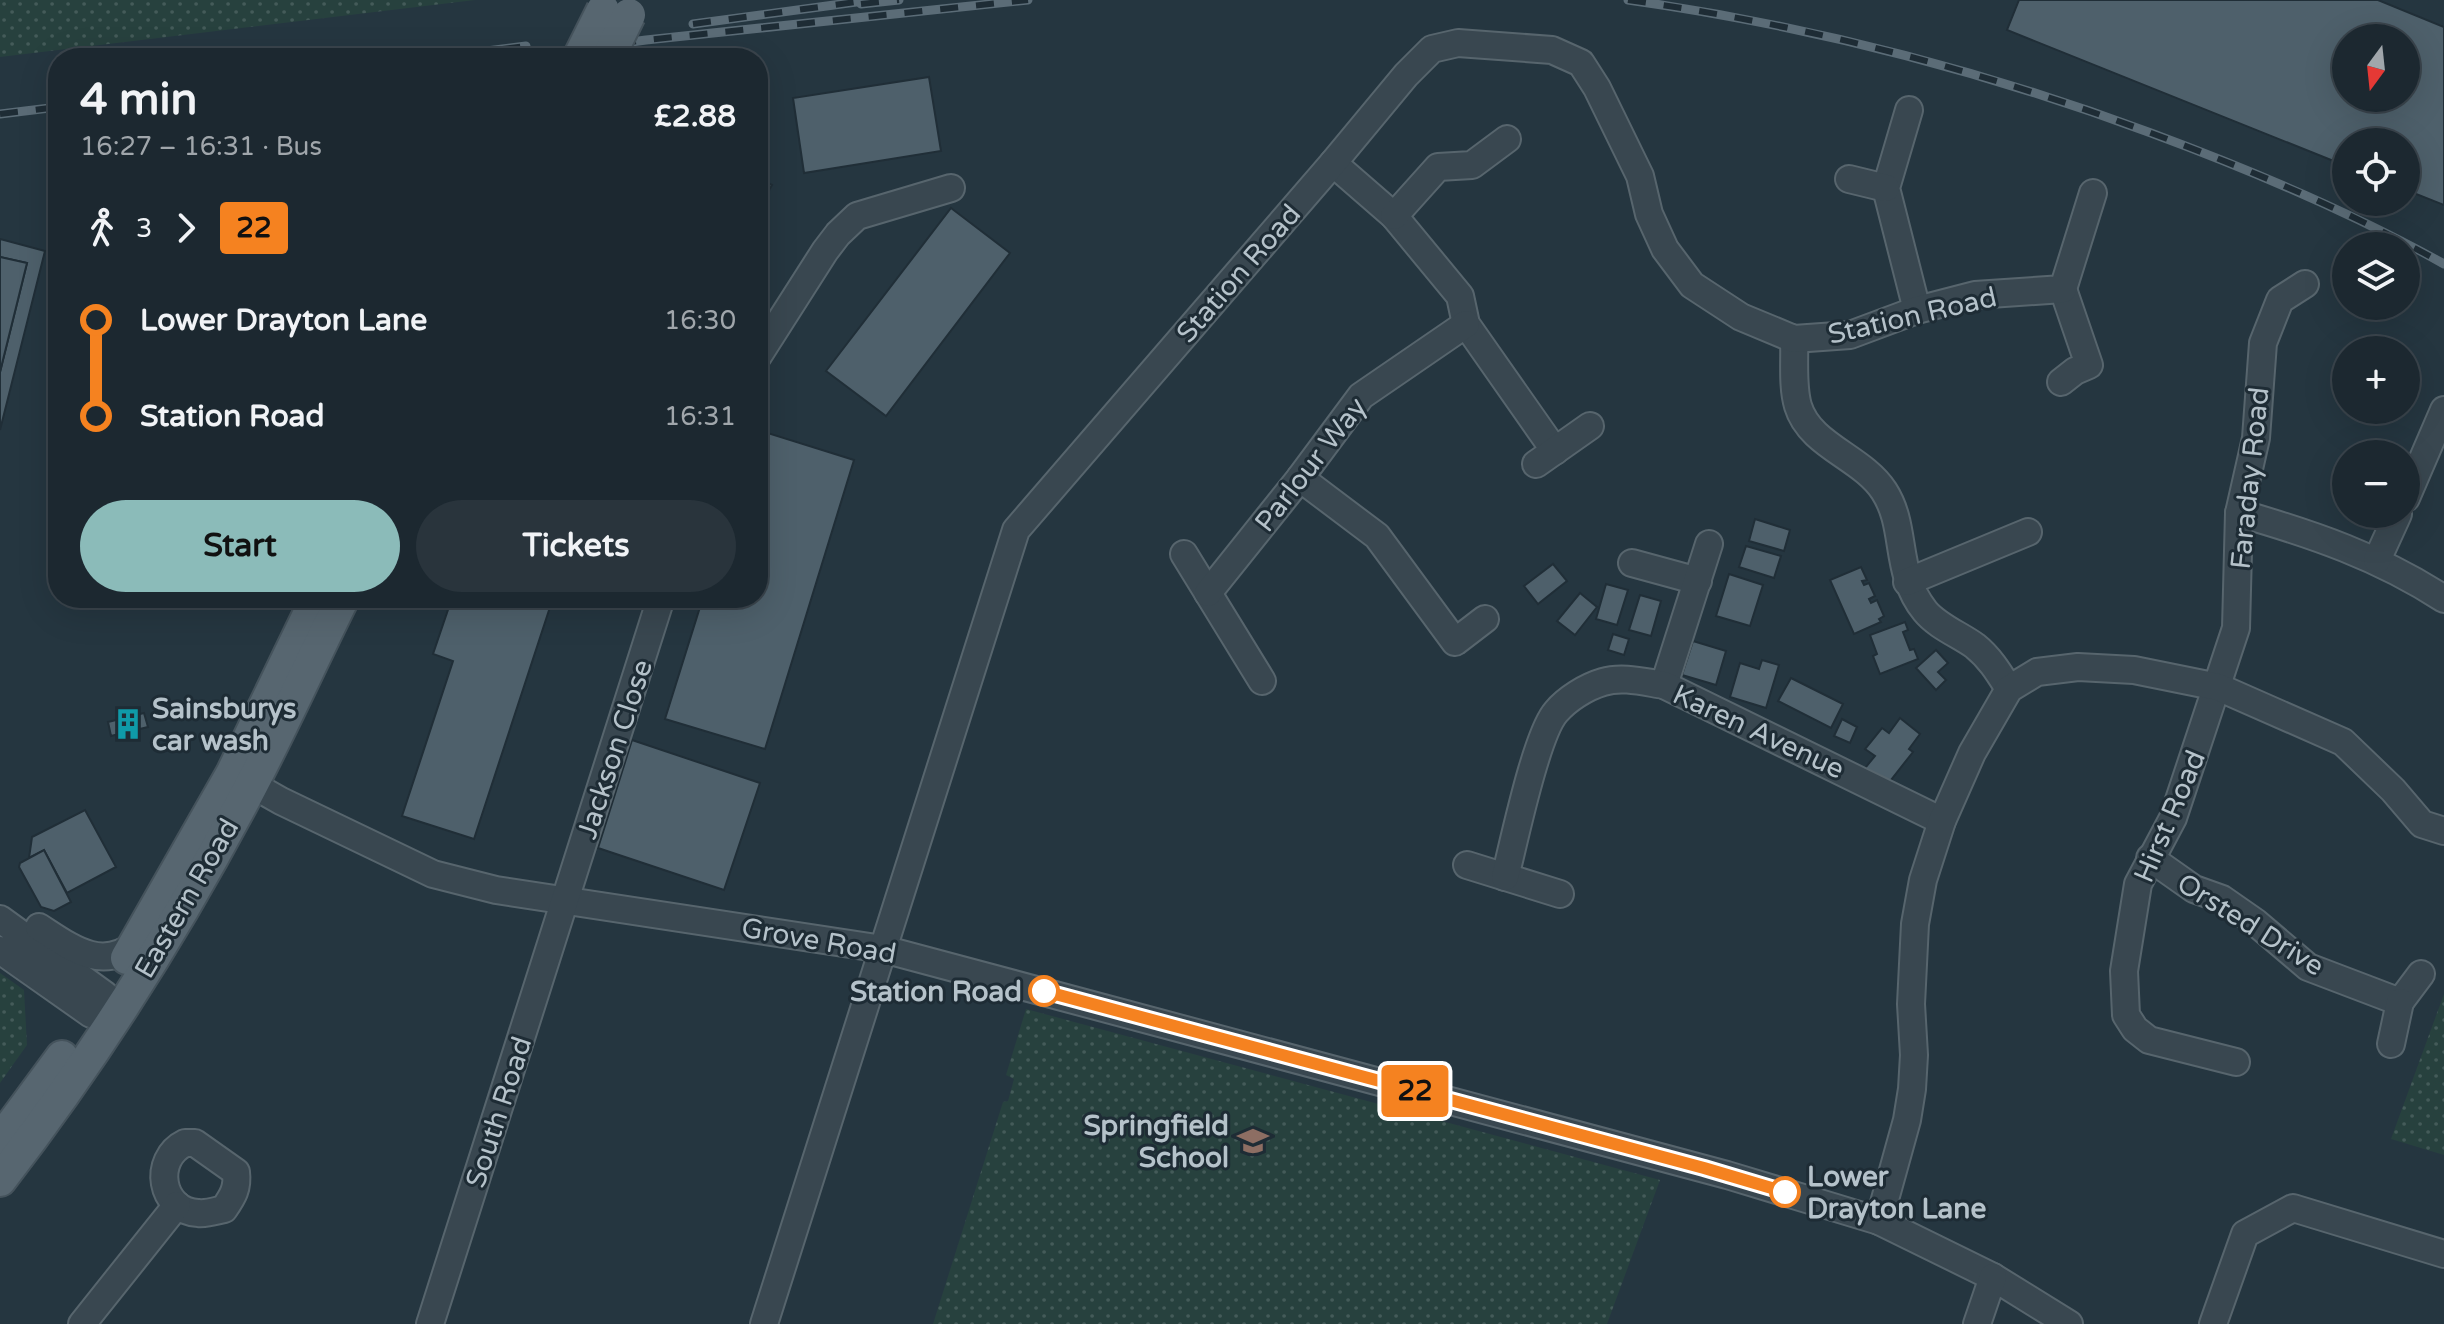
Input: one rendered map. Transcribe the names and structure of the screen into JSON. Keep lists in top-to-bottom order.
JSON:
{
  "streets": {
    "main road": ["Eastern Road"],
    "street": [
      "Station Road",
      "Parlour Way",
      "Faraday Road",
      "Karen Avenue",
      "Jackson Close",
      "Hirst Road",
      "Orsted Drive",
      "Grove Road",
      "South Road"
    ]
  },
  "crossings": [
    ["Station Road", "Grove Road"],
    ["Faraday Road", "Hirst Road"],
    ["Jackson Close", "Grove Road"],
    ["Jackson Close", "South Road"],
    ["Hirst Road", "Orsted Drive"],
    ["Eastern Road", "Grove Road"],
    ["Grove Road", "South Road"]
  ],
  "places": {
    "building": ["Sainsburys car wash"],
    "other": ["Station Road", "Lower Drayton Lane"],
    "school or university": ["Springfield School"]
  },
  "lines": ["bus line 22"],
  "north": "bottom",
  "page": {
    "on_map": "22",
    "map_buttons": ["+", "−"],
    "heading": ["4 min", "16:27 – 16:31 · Bus", "£2.88"],
    "legs": ["3", "22"],
    "list": [
      {
        "name": "Lower Drayton Lane",
        "value": "16:30"
      },
      {
        "name": "Station Road",
        "value": "16:31"
      }
    ],
    "buttons": ["Start", "Tickets"]
  }
}
